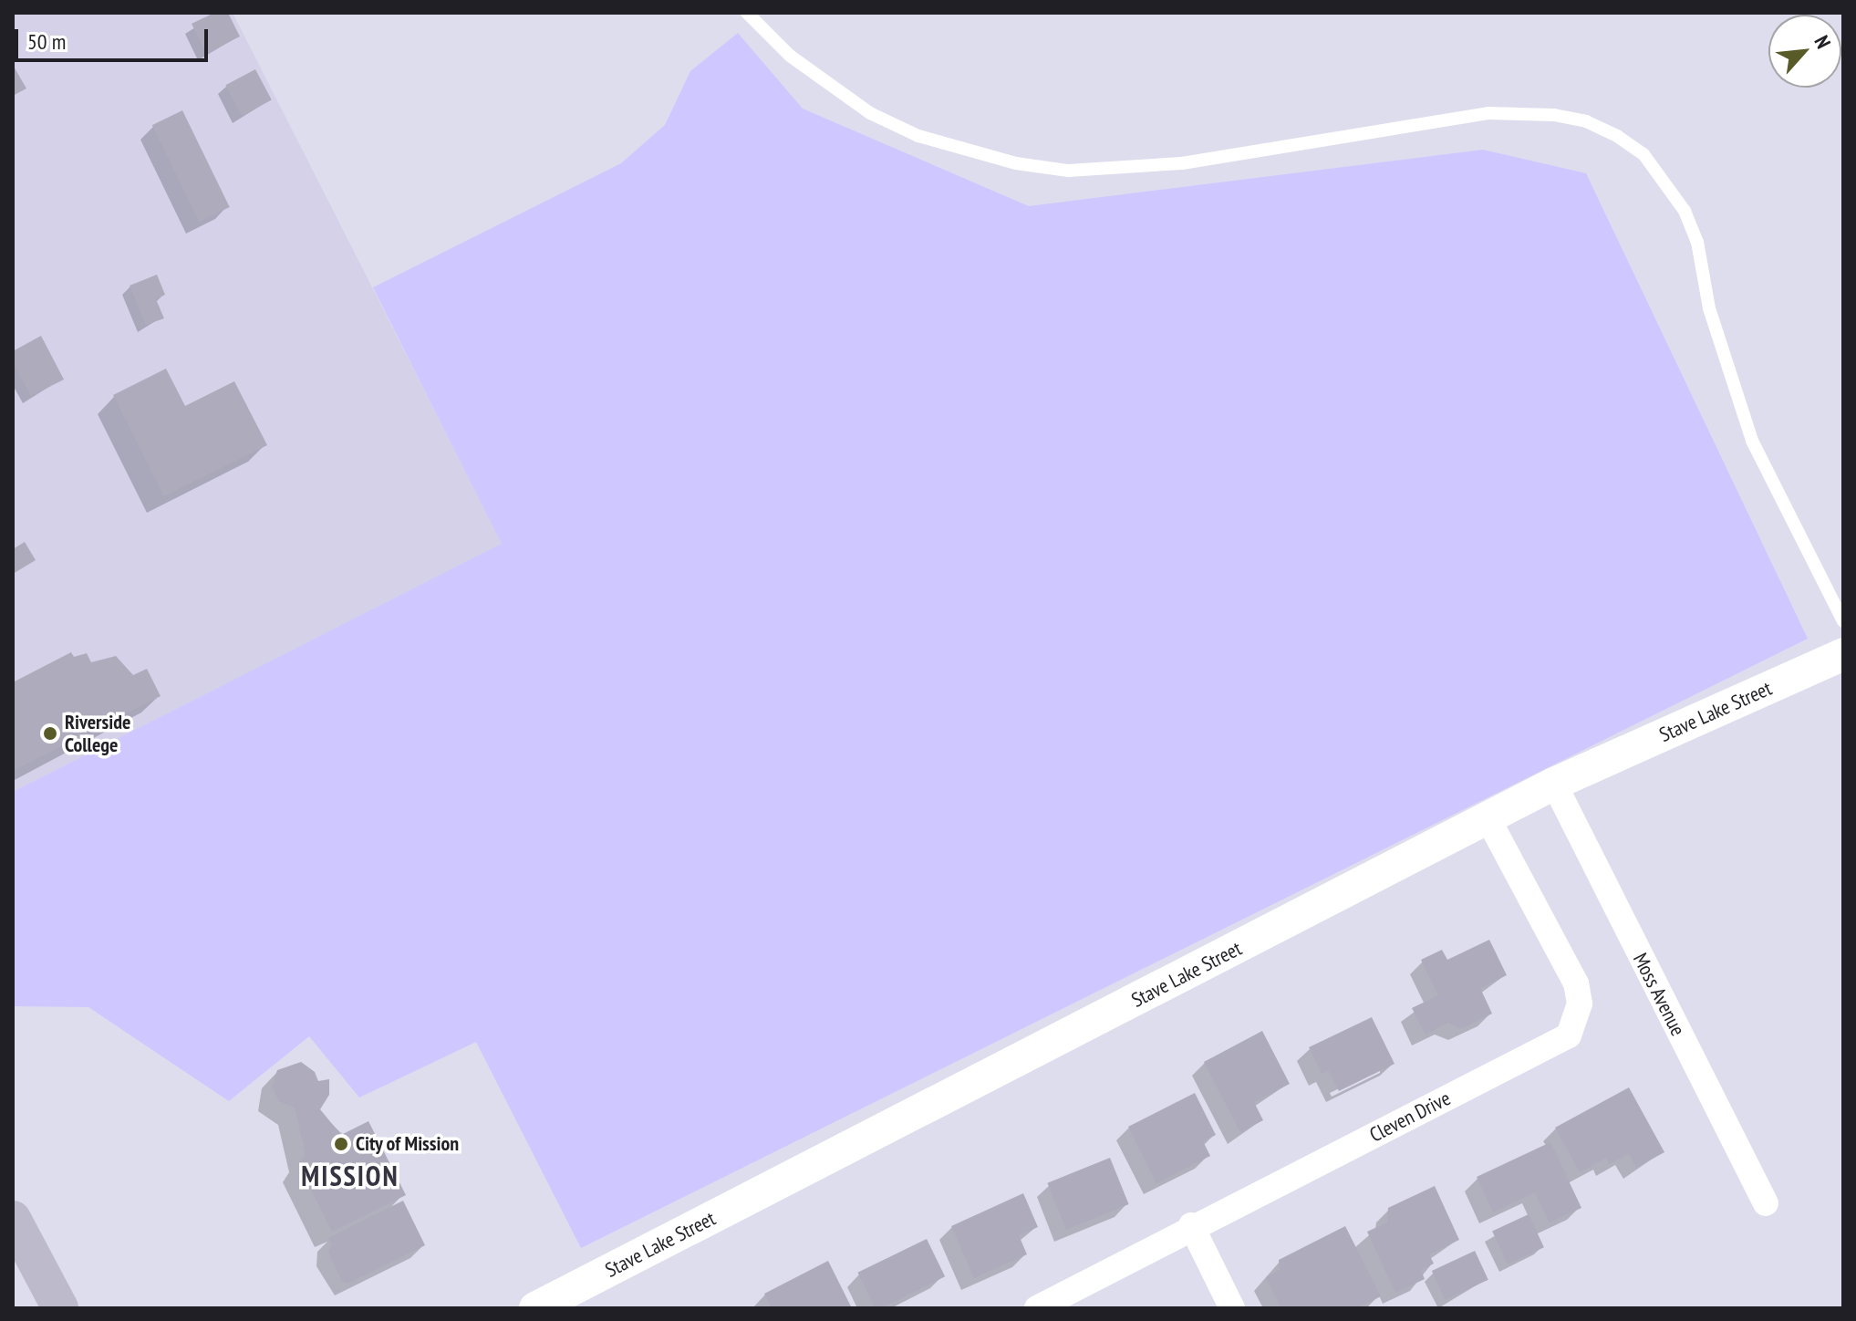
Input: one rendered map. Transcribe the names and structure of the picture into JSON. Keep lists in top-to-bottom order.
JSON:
{
  "streets": {
    "street": ["Stave Lake Street", "Moss Avenue", "Cleven Drive"]
  },
  "crossings": [
    ["Stave Lake Street", "Moss Avenue"],
    ["Stave Lake Street", "Cleven Drive"]
  ],
  "districts": ["MISSION"],
  "places": ["Riverside College", "City of Mission"],
  "scale_bar": "50 m",
  "north": "top right"
}
